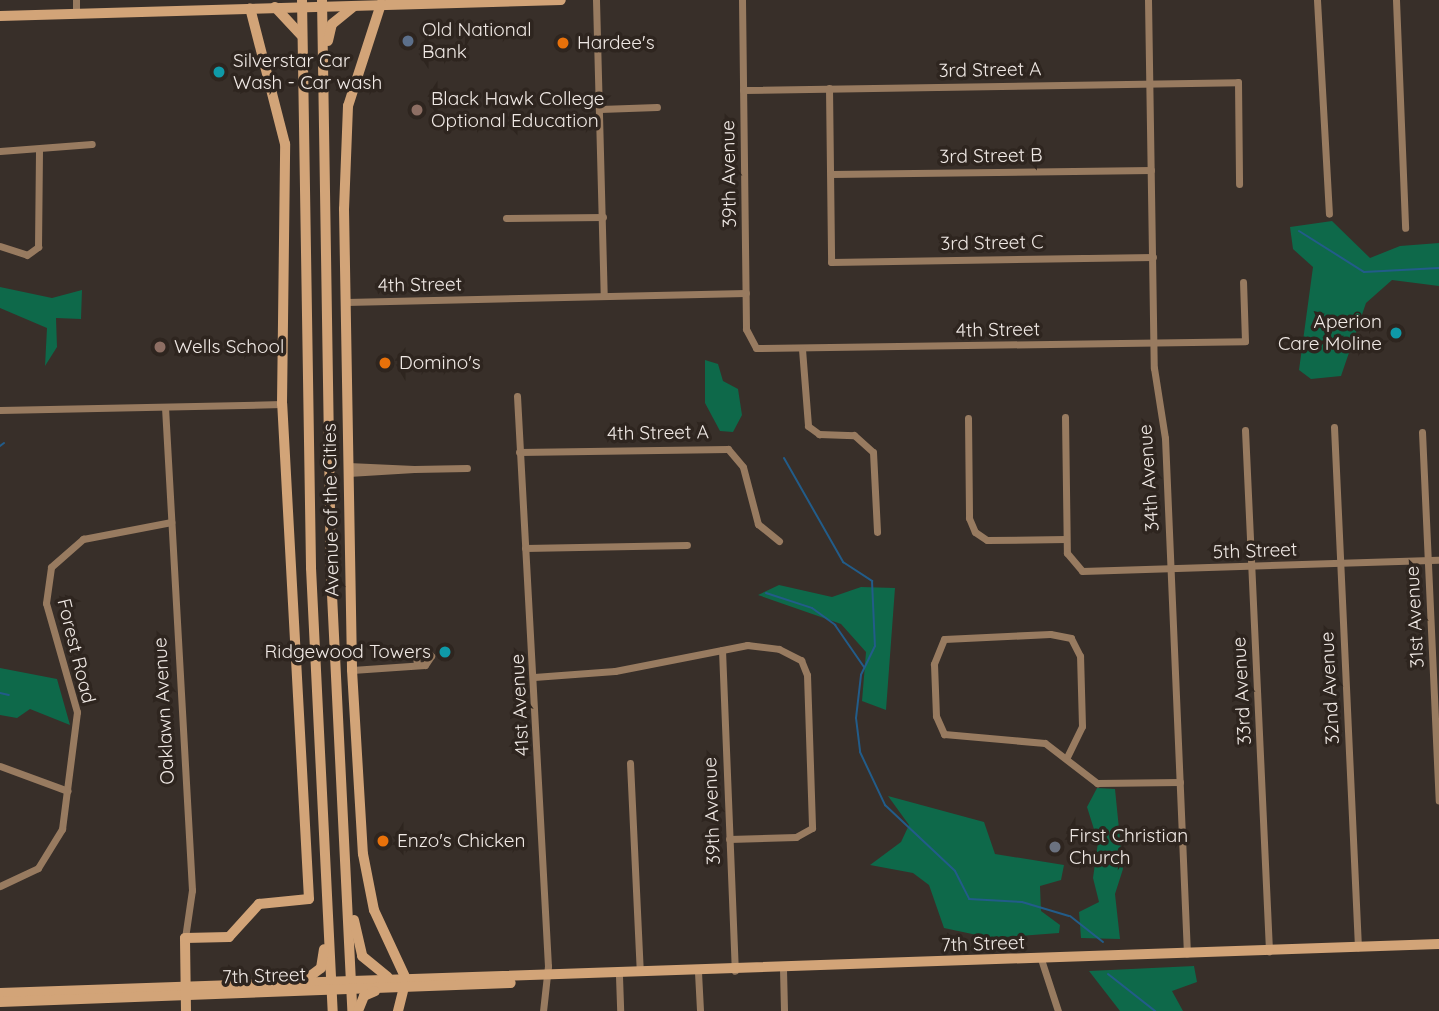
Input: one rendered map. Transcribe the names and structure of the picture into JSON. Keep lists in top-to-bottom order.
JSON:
{
  "streets": {
    "main road": ["Avenue of the Cities", "Oaklawn Avenue", "7th Street"],
    "street": [
      "3rd Street A",
      "3rd Street B",
      "39th Avenue",
      "3rd Street C",
      "4th Street",
      "4th Street A",
      "34th Avenue",
      "5th Street",
      "31st Avenue",
      "Forest Road",
      "32nd Avenue",
      "33rd Avenue",
      "41st Avenue"
    ]
  },
  "crossings": [
    ["3rd Street A", "39th Avenue"],
    ["3rd Street A", "34th Avenue"],
    ["3rd Street B", "3rd Street C"],
    ["3rd Street B", "34th Avenue"],
    ["39th Avenue", "4th Street"],
    ["39th Avenue", "7th Street"],
    ["3rd Street C", "34th Avenue"],
    ["4th Street", "34th Avenue"],
    ["4th Street", "Avenue of the Cities"],
    ["4th Street A", "41st Avenue"],
    ["34th Avenue", "5th Street"],
    ["34th Avenue", "7th Street"],
    ["Avenue of the Cities", "Oaklawn Avenue"],
    ["Avenue of the Cities", "7th Street"],
    ["5th Street", "31st Avenue"],
    ["5th Street", "32nd Avenue"],
    ["5th Street", "33rd Avenue"],
    ["Forest Road", "Oaklawn Avenue"],
    ["32nd Avenue", "7th Street"],
    ["33rd Avenue", "7th Street"],
    ["41st Avenue", "7th Street"],
    ["Oaklawn Avenue", "7th Street"]
  ],
  "places": [
    "Old National Bank",
    "Hardee's",
    "Silverstar Car Wash - Car wash",
    "Black Hawk College Optional Education",
    "Aperion Care Moline",
    "Wells School",
    "Domino's",
    "Ridgewood Towers",
    "Enzo's Chicken",
    "First Christian Church"
  ]
}
